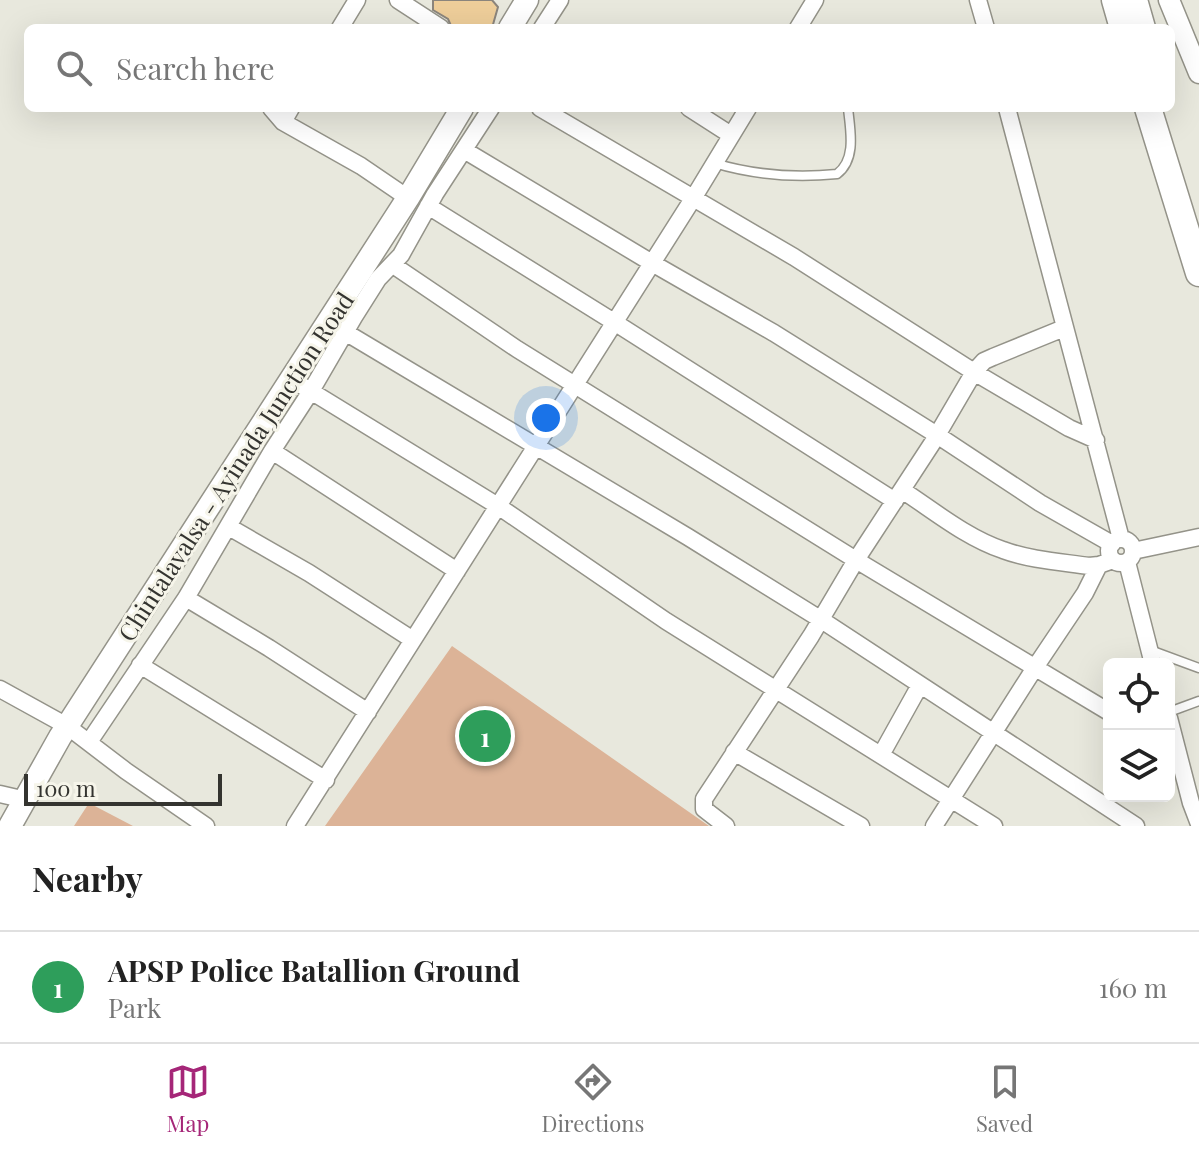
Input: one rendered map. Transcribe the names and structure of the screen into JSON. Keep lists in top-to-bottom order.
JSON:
{
  "streets": {
    "main road": ["Chintalavalsa - Ayinada Junction Road"]
  },
  "scale_bar": "100 m",
  "page": {
    "search": "Search here",
    "pins": "1",
    "scale": "100 m",
    "heading": "Nearby",
    "list": [
      {
        "mark": "1",
        "name": "APSP Police Batallion Ground",
        "note": "Park",
        "value": "160 m"
      }
    ],
    "nav": ["Map", "Directions", "Saved"]
  }
}
